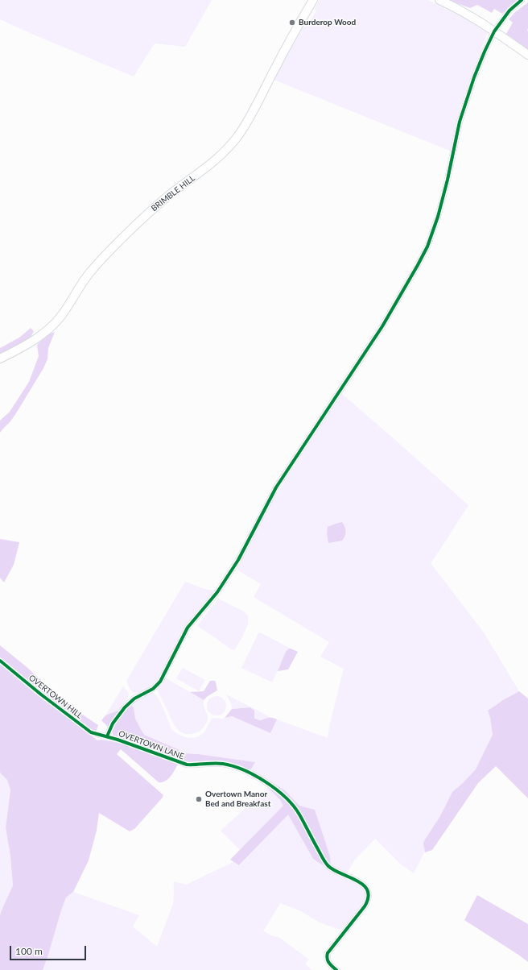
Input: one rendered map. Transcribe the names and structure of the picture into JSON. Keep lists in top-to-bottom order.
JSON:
{
  "streets": {
    "main road": ["BRIMBLE HILL"],
    "street": ["OVERTOWN HILL", "OVERTOWN LANE"]
  },
  "crossings": [
    ["OVERTOWN HILL", "OVERTOWN LANE"]
  ],
  "places": ["Burderop Wood", "Overtown Manor Bed and Breakfast"],
  "scale_bar": "100 m"
}
